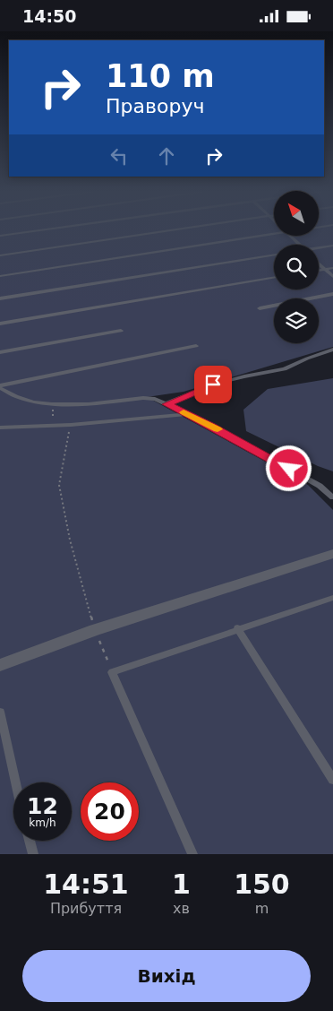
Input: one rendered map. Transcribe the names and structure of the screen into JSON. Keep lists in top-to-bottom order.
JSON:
{
  "north": "top left",
  "page": {
    "status": "14:50",
    "turn": ["110 m", "Праворуч"],
    "speed": "12 km/h",
    "limit": "20",
    "eta": [
      "14:51",
      "Прибуття",
      "1",
      "хв",
      "150",
      "m"
    ],
    "buttons": "Вихід"
  }
}
